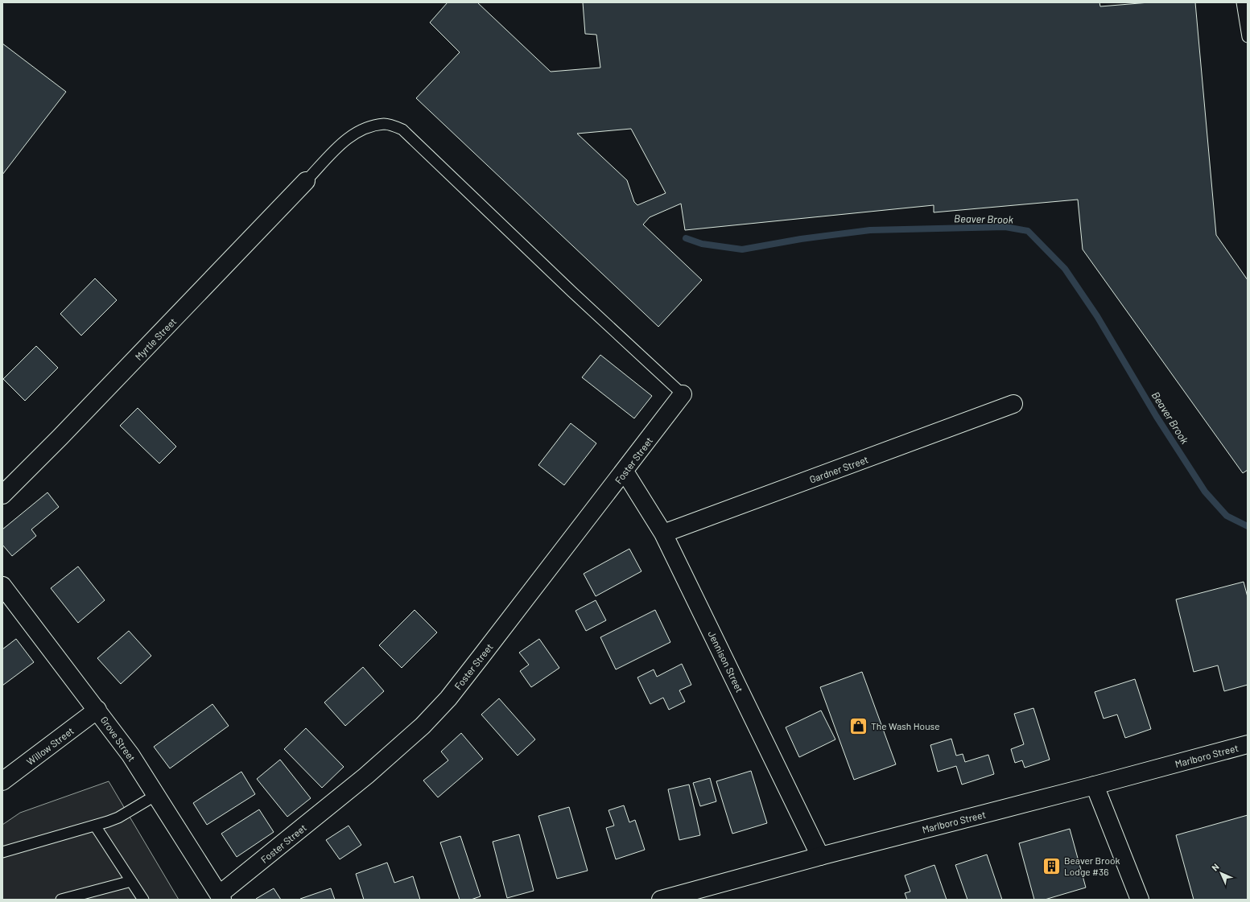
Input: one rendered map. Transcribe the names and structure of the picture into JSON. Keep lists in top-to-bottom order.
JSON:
{
  "streets": {
    "street": [
      "Myrtle Street",
      "Foster Street",
      "Gardner Street",
      "Jennison Street",
      "Grove Street",
      "Willow Street",
      "Marlboro Street"
    ]
  },
  "crossings": [
    ["Foster Street", "Jennison Street"],
    ["Foster Street", "Grove Street"],
    ["Gardner Street", "Jennison Street"],
    ["Jennison Street", "Marlboro Street"],
    ["Grove Street", "Willow Street"]
  ],
  "water": ["Beaver Brook"],
  "places": {
    "shop": ["The Wash House"],
    "building": ["Beaver Brook Lodge #36"]
  },
  "north": "top left"
}
